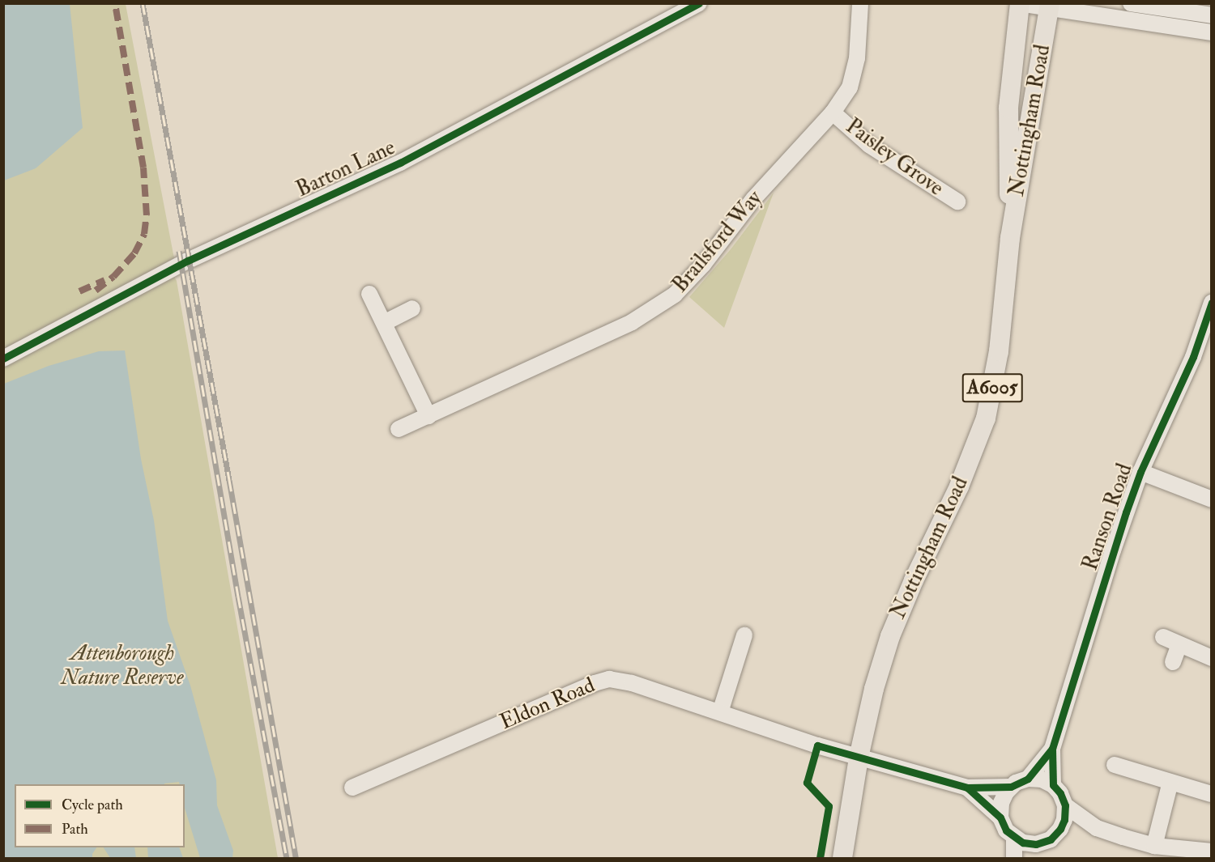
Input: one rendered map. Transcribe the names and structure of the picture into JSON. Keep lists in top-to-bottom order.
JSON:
{
  "streets": {
    "main road": ["Nottingham Road", "A6005"],
    "street": [
      "Paisley Grove",
      "Barton Lane",
      "Brailsford Way",
      "Ranson Road",
      "Eldon Road"
    ]
  },
  "crossings": [
    ["Nottingham Road", "Ranson Road"],
    ["Nottingham Road", "Eldon Road"],
    ["Paisley Grove", "Brailsford Way"],
    ["Ranson Road", "Eldon Road"]
  ],
  "parks": ["Attenborough Nature Reserve"],
  "legend": ["Cycle path", "Path"]
}
